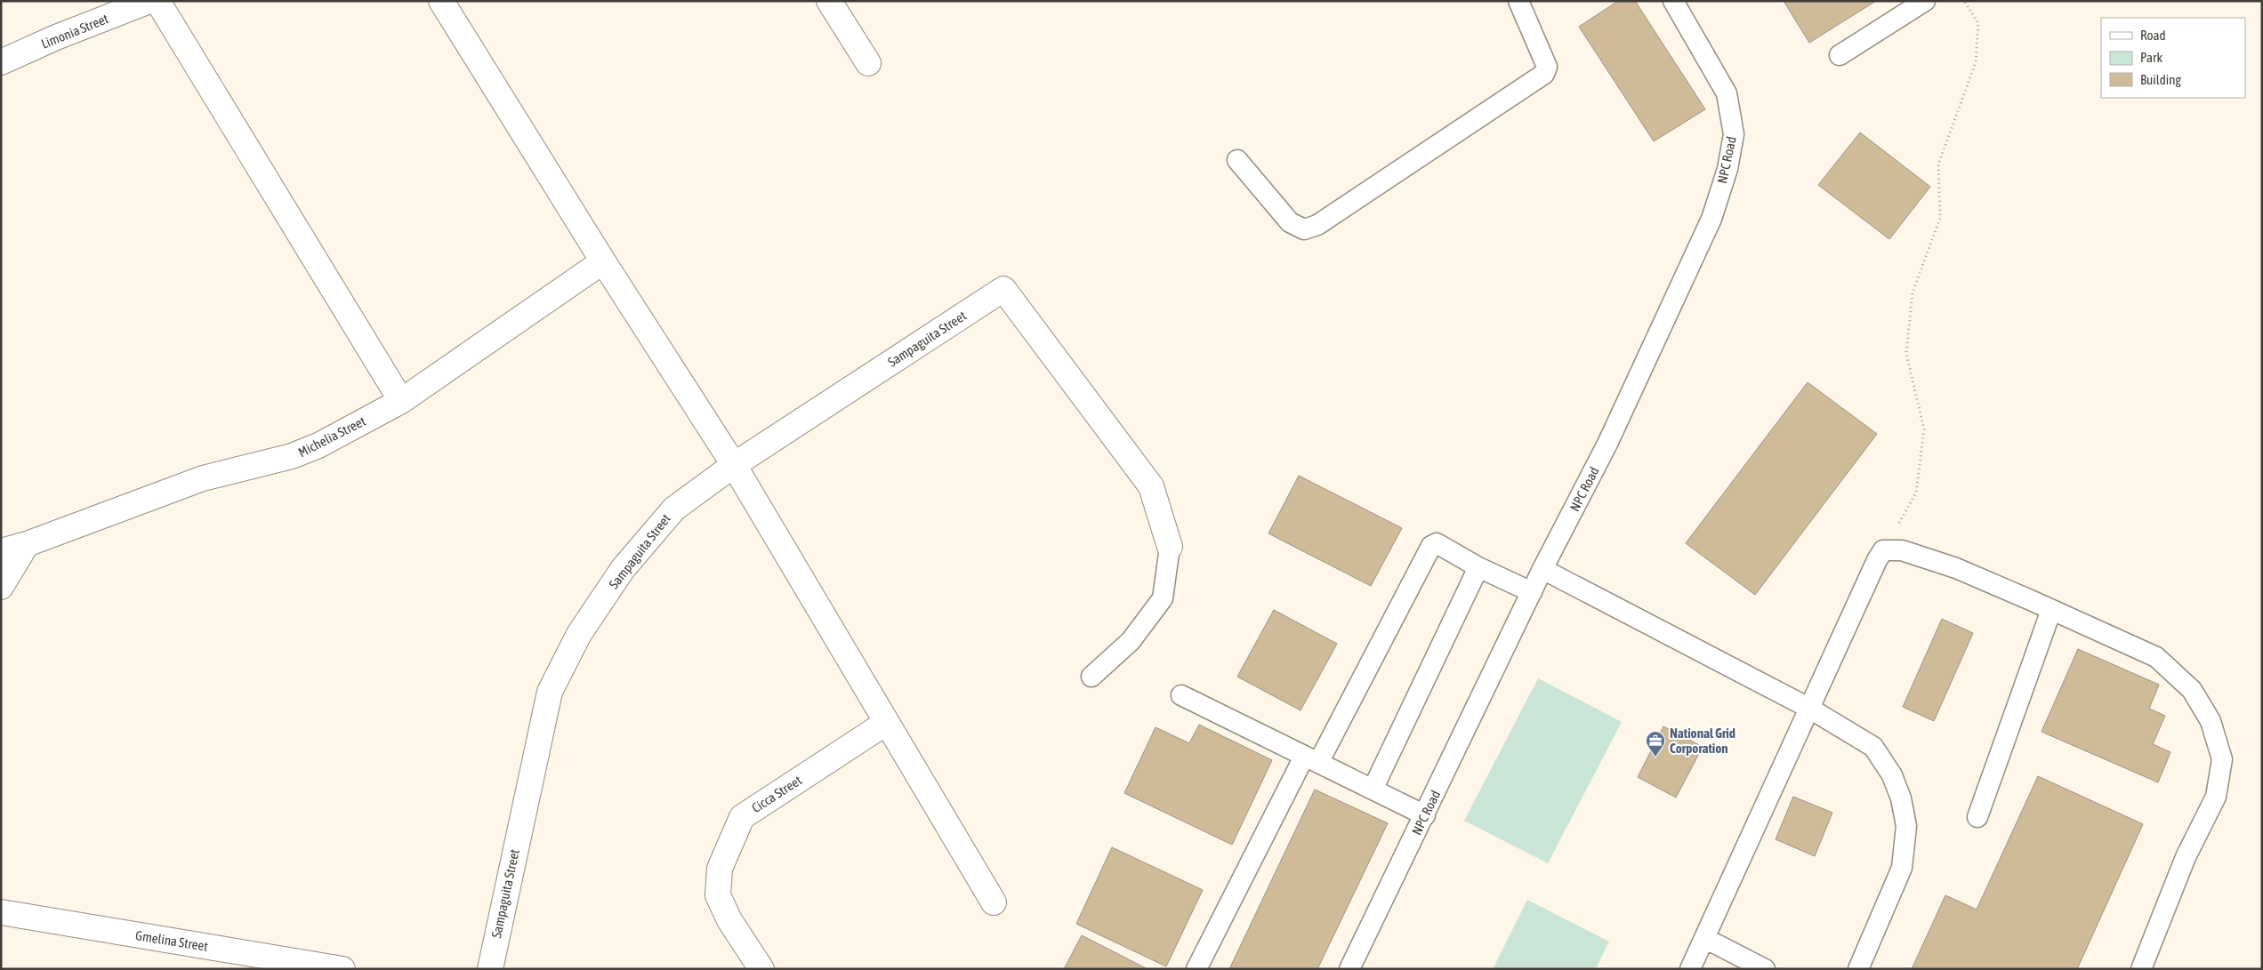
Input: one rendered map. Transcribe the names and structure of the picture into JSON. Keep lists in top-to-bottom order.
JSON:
{
  "streets": {
    "street": [
      "Limonia Street",
      "Sampaguita Street",
      "Michelia Street",
      "Cicca Street",
      "Gmelina Street"
    ],
    "lane": ["NPC Road"]
  },
  "places": {
    "office": ["National Grid Corporation"]
  },
  "legend": ["Road", "Park", "Building"]
}
